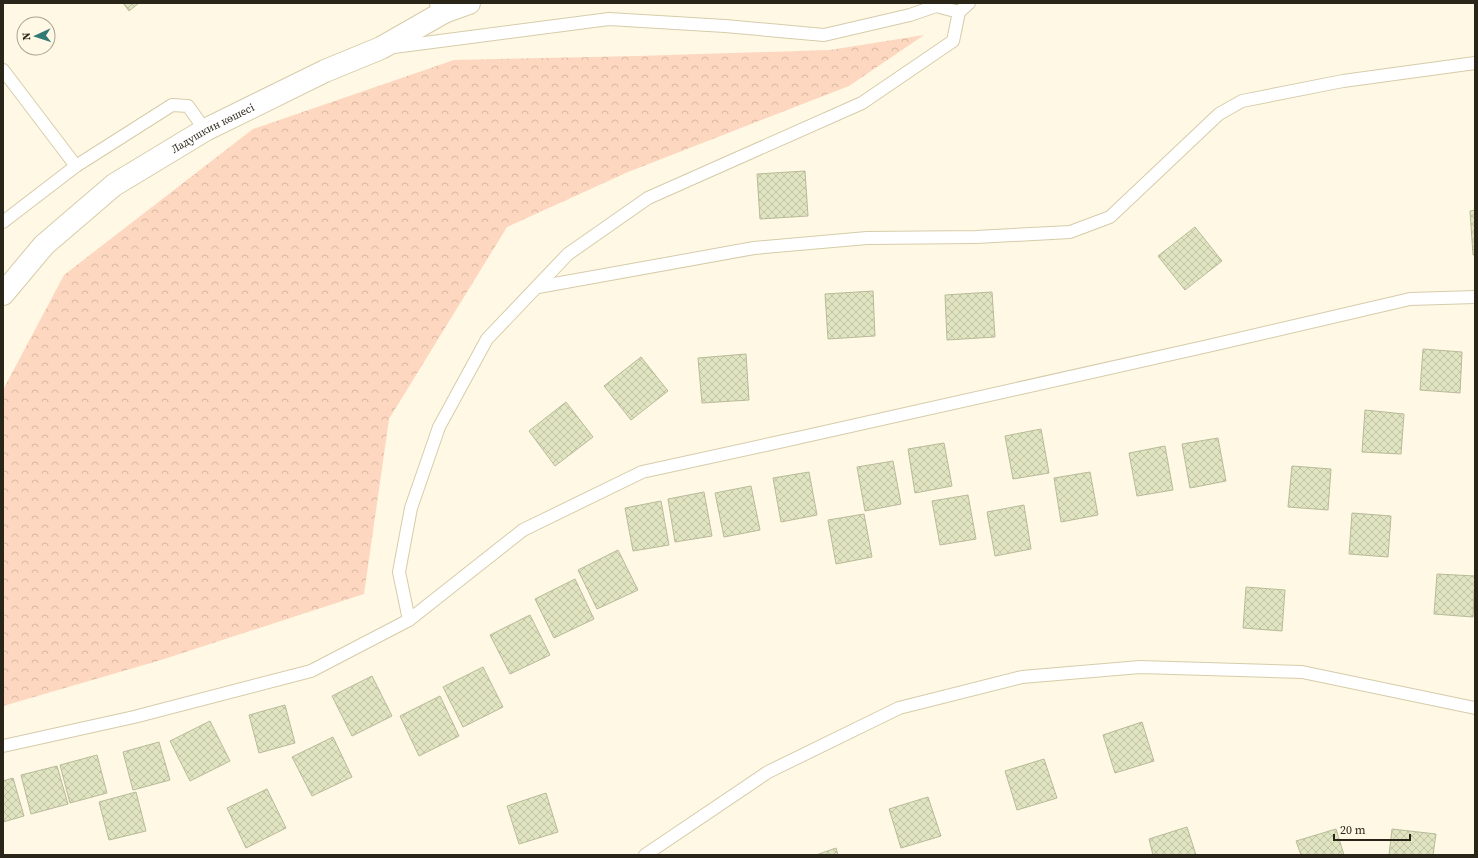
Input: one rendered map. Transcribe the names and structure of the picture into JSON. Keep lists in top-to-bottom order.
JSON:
{
  "streets": {
    "street": ["Ладушкин көшесі"]
  },
  "scale_bar": "20 m",
  "north": "left"
}
